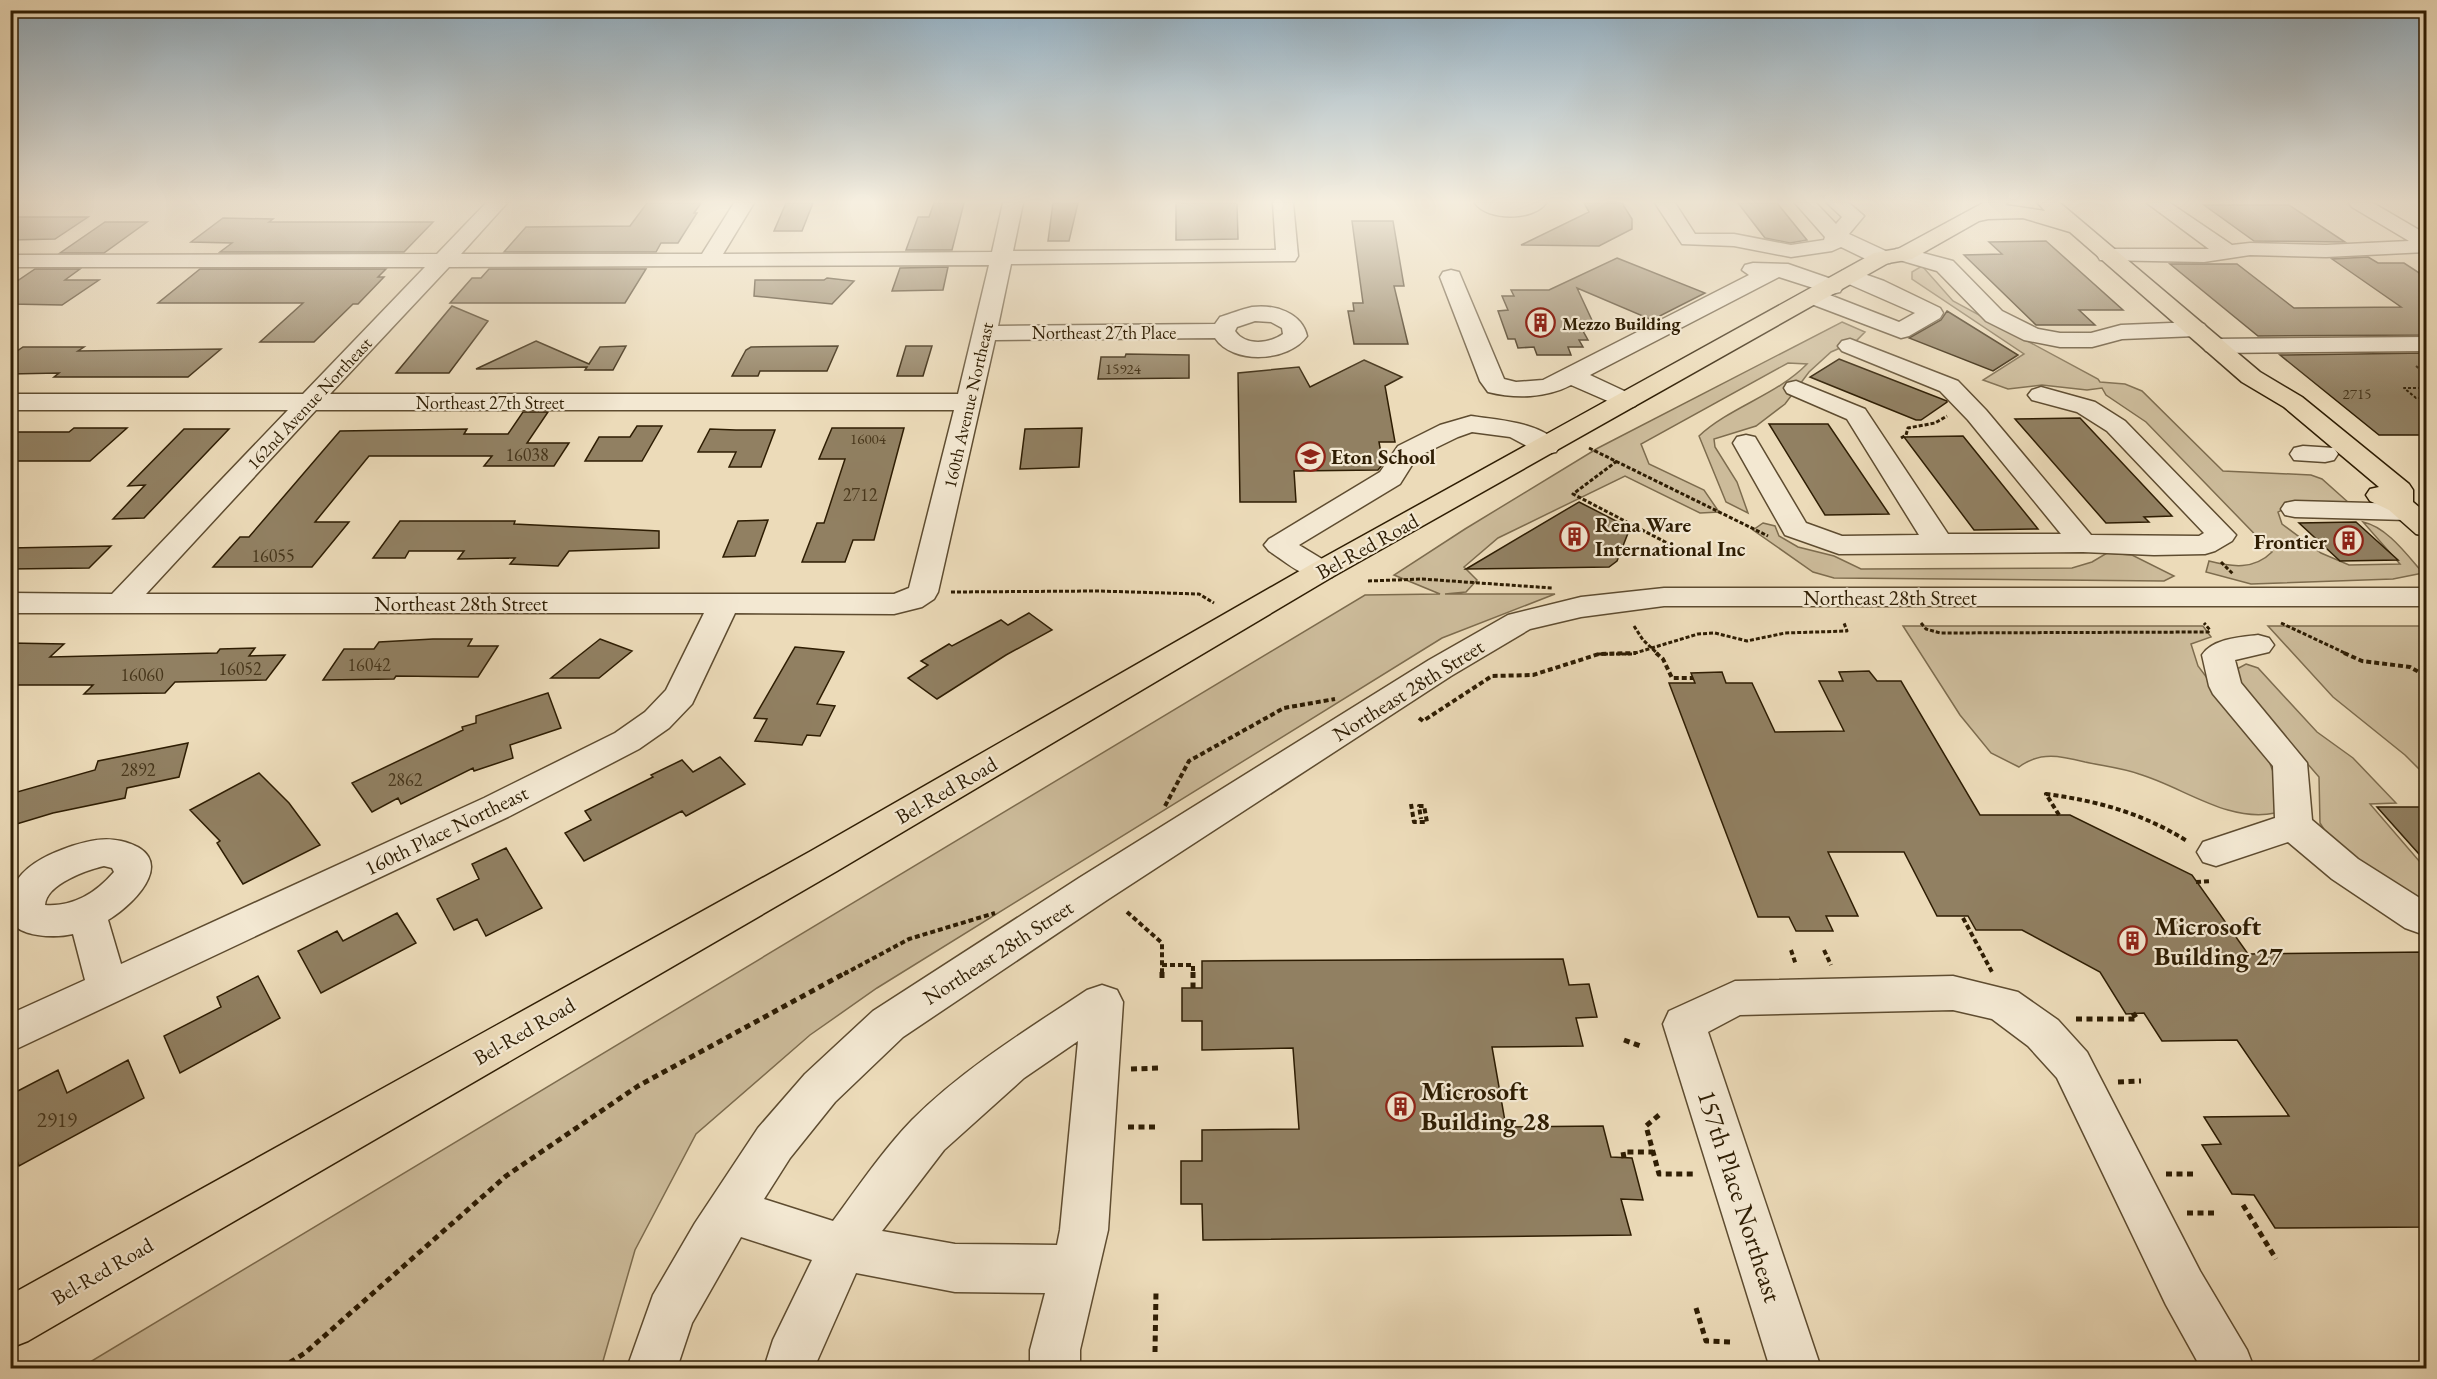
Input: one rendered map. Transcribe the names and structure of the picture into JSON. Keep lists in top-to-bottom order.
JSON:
{
  "streets": {
    "main road": ["Bel-Red Road"],
    "street": [
      "Northeast 27th Place",
      "Northeast 27th Street",
      "162nd Avenue Northeast",
      "160th Avenue Northeast",
      "Northeast 28th Street",
      "160th Place Northeast",
      "157th Place Northeast"
    ]
  },
  "crossings": [
    ["Northeast 27th Place", "160th Avenue Northeast"],
    ["Northeast 27th Street", "162nd Avenue Northeast"],
    ["Northeast 27th Street", "160th Avenue Northeast"],
    ["162nd Avenue Northeast", "Northeast 28th Street"],
    ["160th Avenue Northeast", "Northeast 28th Street"],
    ["Northeast 28th Street", "160th Place Northeast"]
  ],
  "places": {
    "building": [
      "Mezzo Building",
      "Rena Ware International Inc",
      "Frontier",
      "Microsoft Building 27",
      "Microsoft Building 28"
    ],
    "school or university": ["Eton School"]
  },
  "house_numbers": [
    "15924",
    "2715",
    "16004",
    "16038",
    "2712",
    "16055",
    "16042",
    "16052",
    "16060",
    "2892",
    "2862",
    "2919"
  ]
}
